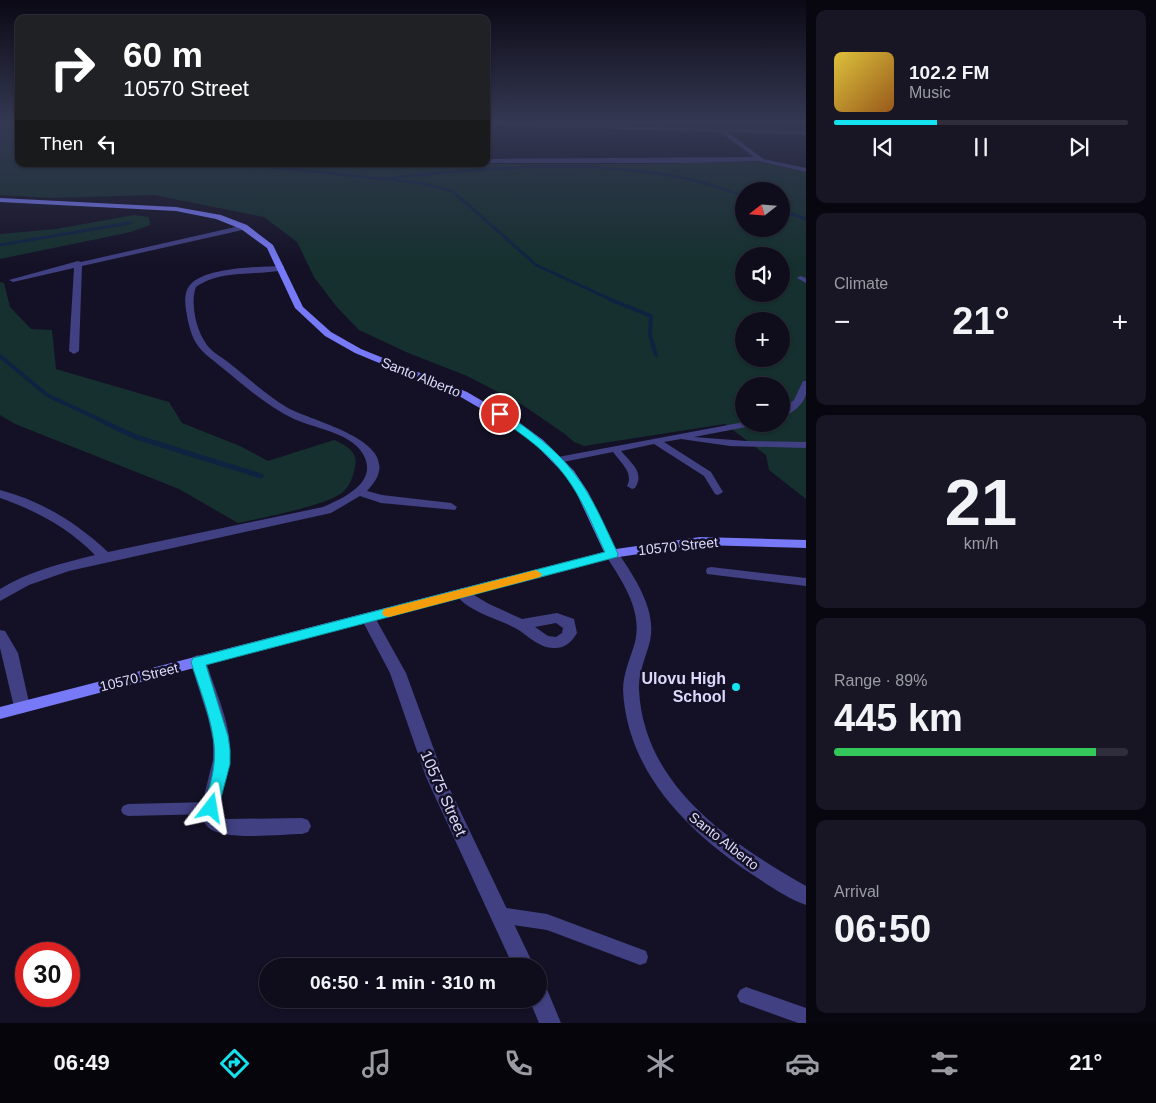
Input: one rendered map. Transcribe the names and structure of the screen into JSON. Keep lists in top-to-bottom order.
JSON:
{
  "streets": {
    "street": ["Santo Alberto", "10570 Street", "10575 Street"]
  },
  "crossings": [
    ["Santo Alberto", "10570 Street"],
    ["10570 Street", "10575 Street"]
  ],
  "places": ["Ulovu High School"],
  "north": "left",
  "page": {
    "turn": ["60 m", "10570 Street"],
    "song": ["102.2 FM", "Music"],
    "then": "Then",
    "map_buttons": ["+", "−"],
    "tile": [
      "Climate",
      ["21", "km/h"],
      ["Range · 89%", "445 km"],
      ["Arrival", "06:50"]
    ],
    "heat": ["−", "21°", "+"],
    "limit": "30",
    "trip": "06:50 · 1 min · 310 m",
    "tabs": ["06:49", "21°"]
  }
}
